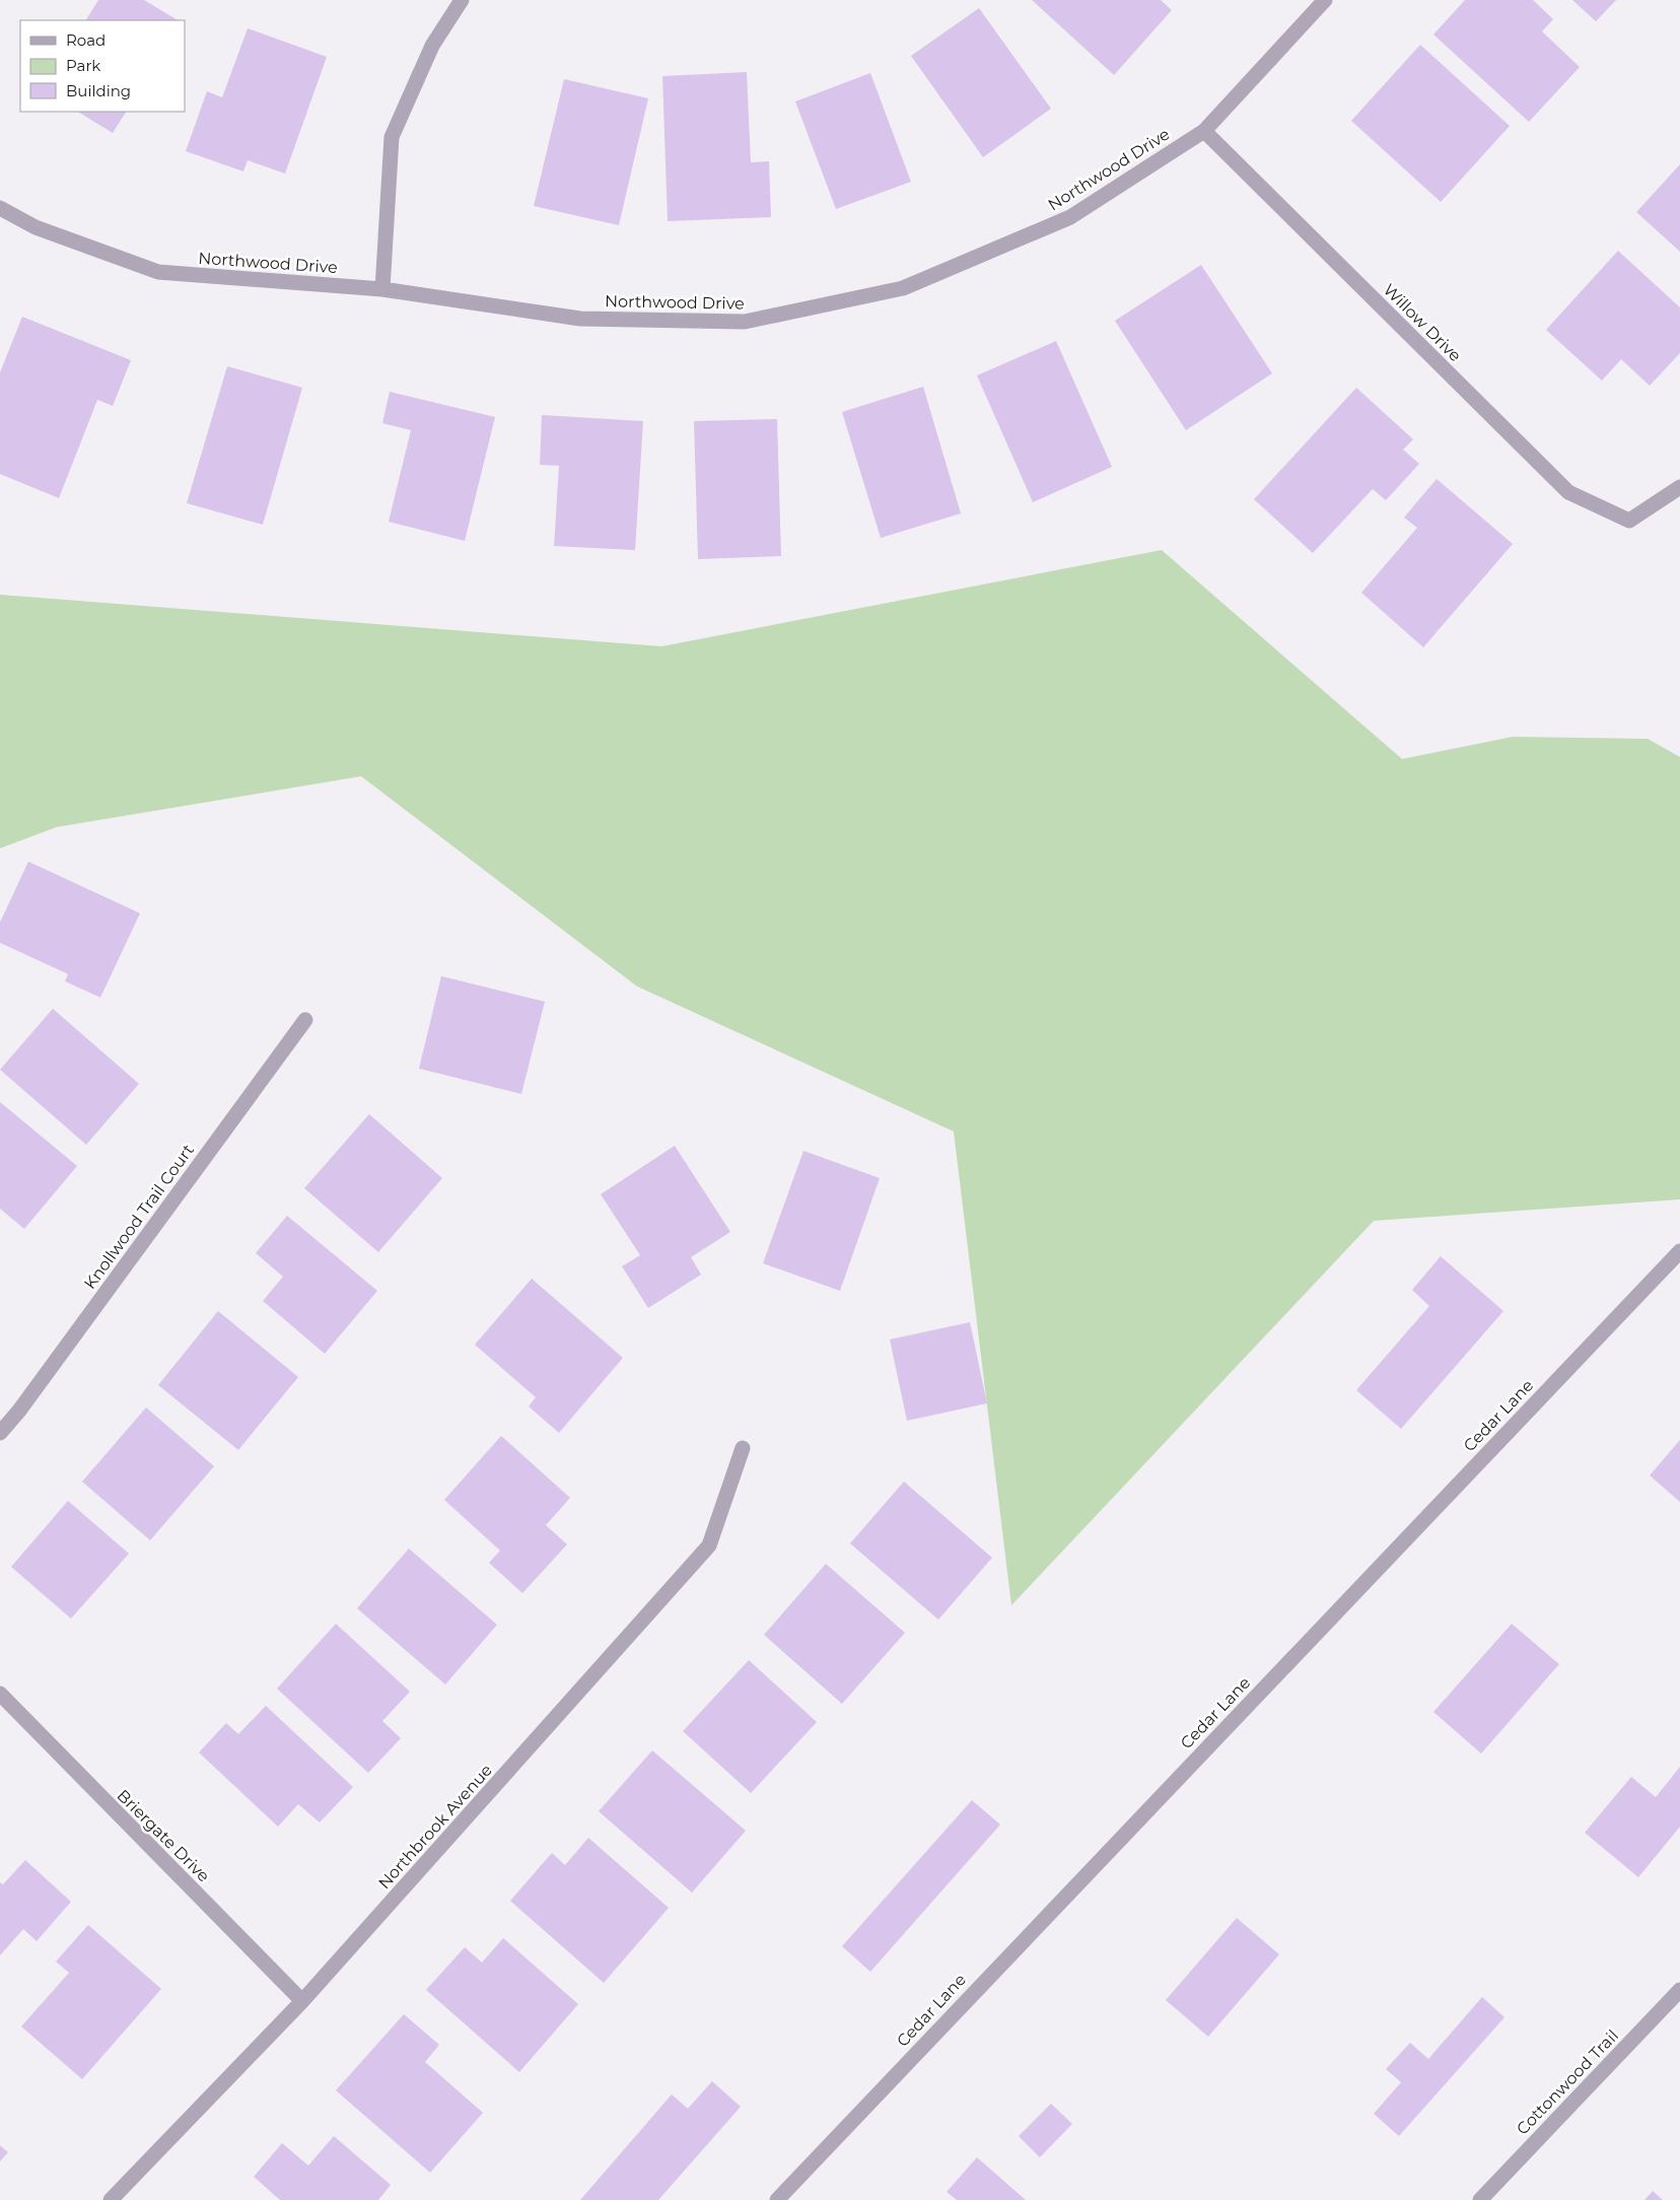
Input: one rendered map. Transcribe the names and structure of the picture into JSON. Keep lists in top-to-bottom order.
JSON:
{
  "streets": {
    "street": [
      "Northwood Drive",
      "Willow Drive",
      "Knollwood Trail Court",
      "Cedar Lane",
      "Northbrook Avenue",
      "Briergate Drive",
      "Cottonwood Trail"
    ]
  },
  "crossings": [
    ["Northwood Drive", "Willow Drive"],
    ["Northbrook Avenue", "Briergate Drive"]
  ],
  "legend": ["Road", "Park", "Building"]
}
